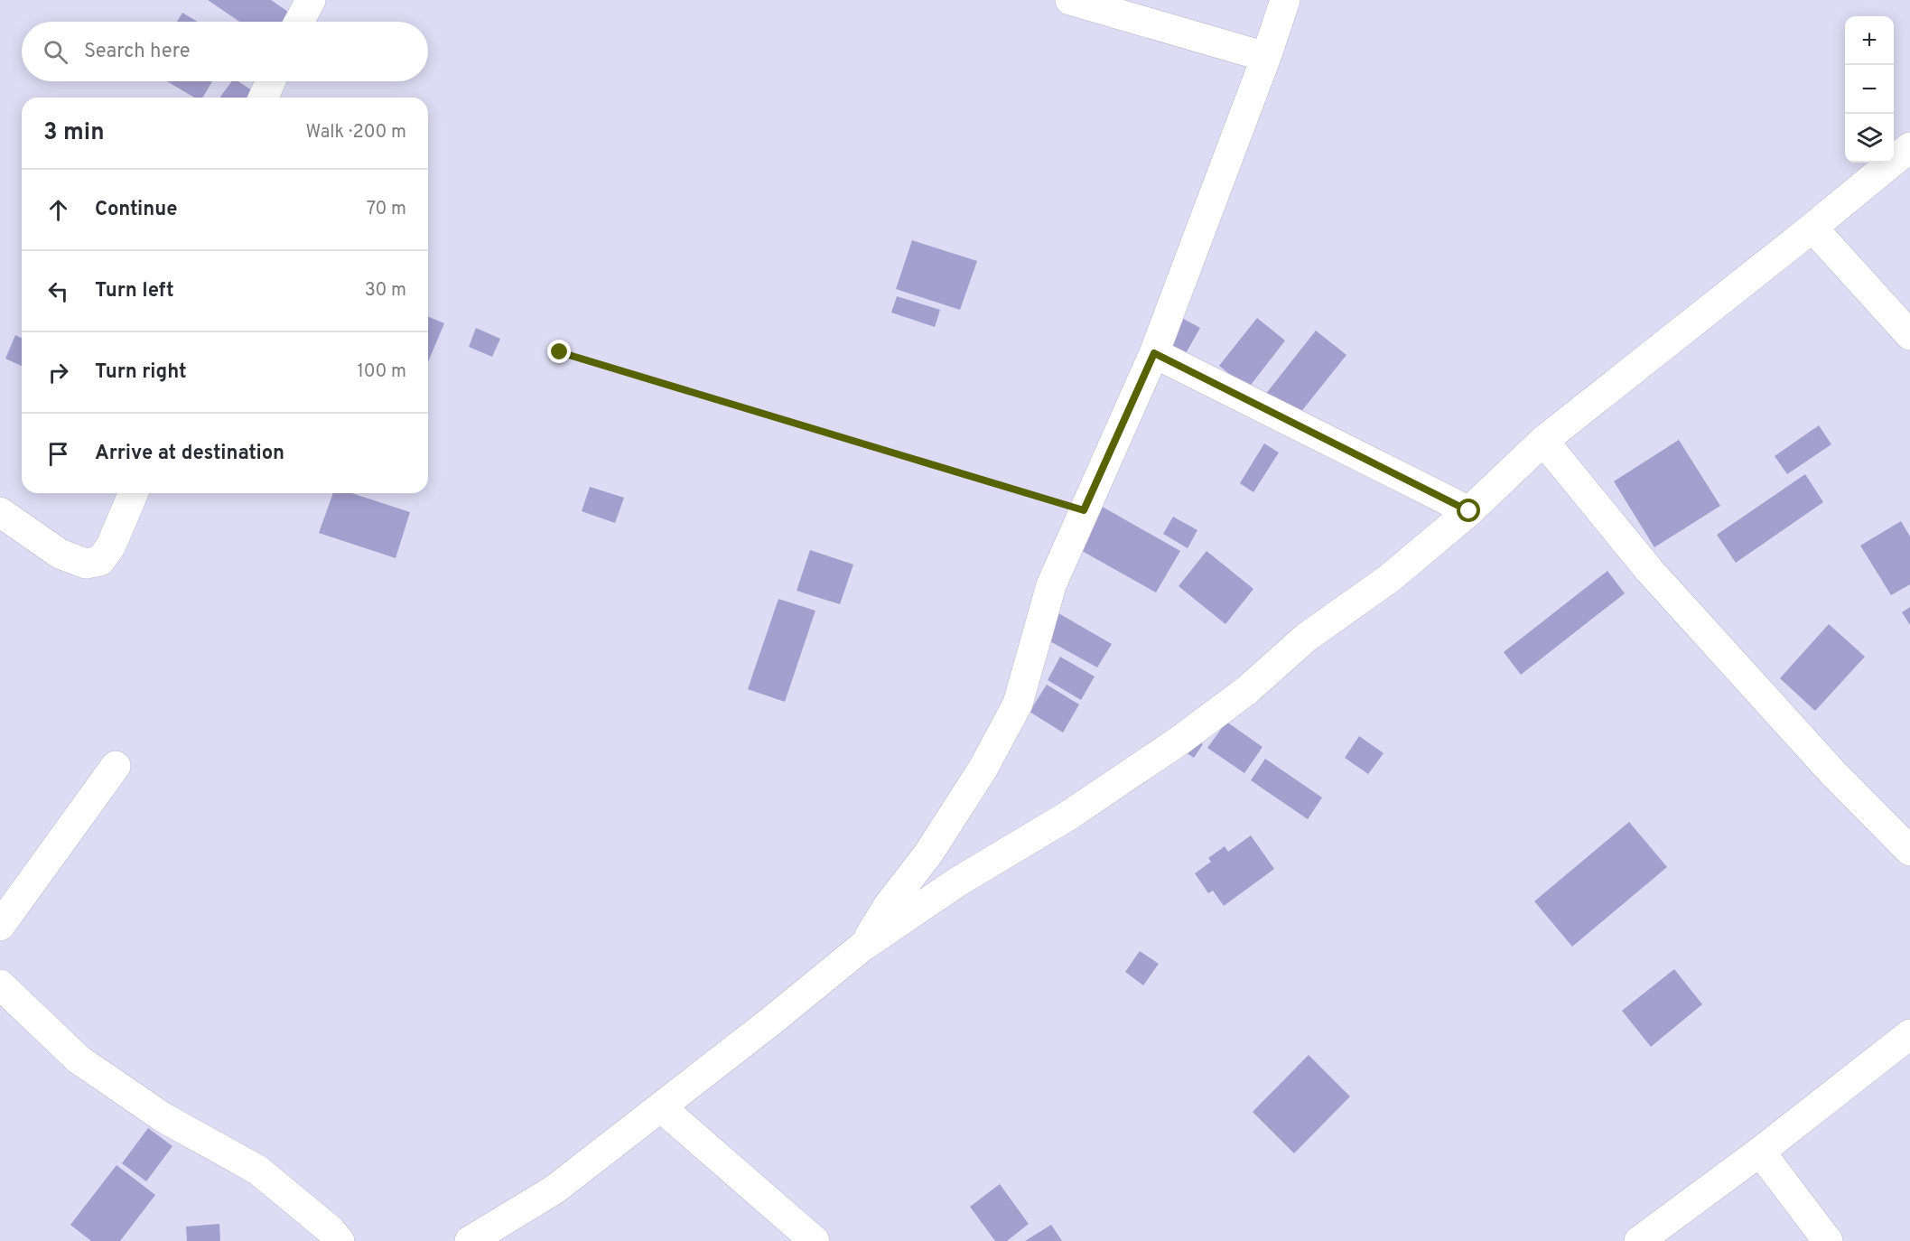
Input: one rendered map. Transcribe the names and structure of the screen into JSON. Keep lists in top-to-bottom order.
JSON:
{
  "page": {
    "map_buttons": ["+", "−"],
    "search": "Search here",
    "heading": ["3 min", "Walk · 200 m"],
    "list": [
      ["Continue", "70 m"],
      ["Turn left", "30 m"],
      ["Turn right", "100 m"],
      "Arrive at destination"
    ]
  }
}
